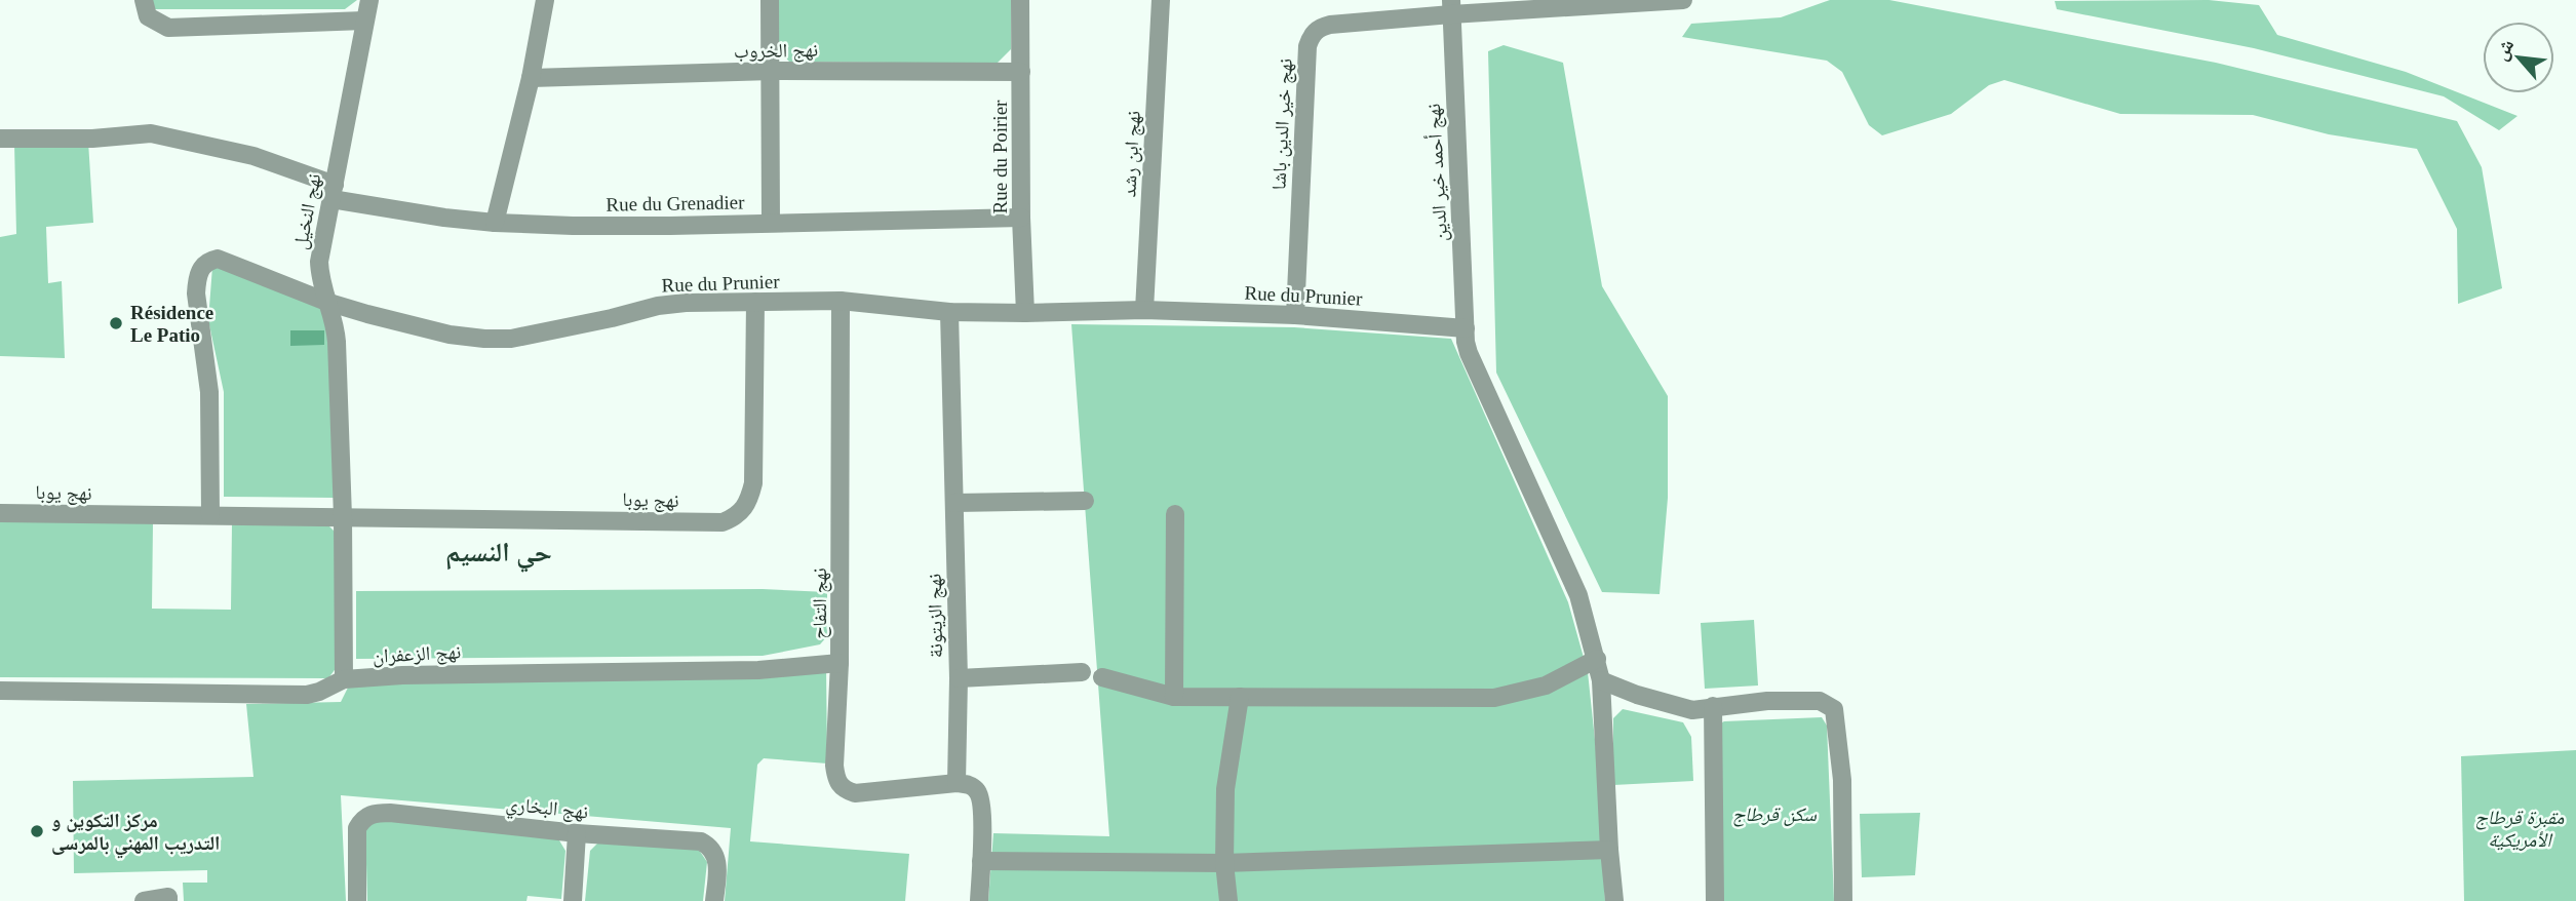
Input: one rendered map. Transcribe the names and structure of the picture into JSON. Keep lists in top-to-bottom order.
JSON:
{
  "streets": {
    "street": [
      "نهج الخروب",
      "نهج خير الدين باشا",
      "نهج ابن رشد",
      "Rue du Poirier",
      "نهج أحمد خير الدين",
      "Rue du Grenadier",
      "نهج النخيل",
      "Rue du Prunier",
      "نهج يوبا",
      "نهج التفاح",
      "نهج الزيتونة",
      "نهج الزعفران",
      "نهج البخاري"
    ]
  },
  "crossings": [
    ["نهج الخروب", "Rue du Poirier"],
    ["نهج خير الدين باشا", "نهج أحمد خير الدين"],
    ["نهج خير الدين باشا", "Rue du Prunier"],
    ["نهج ابن رشد", "Rue du Prunier"],
    ["Rue du Poirier", "Rue du Grenadier"],
    ["Rue du Poirier", "Rue du Prunier"],
    ["نهج أحمد خير الدين", "Rue du Prunier"],
    ["Rue du Grenadier", "نهج النخيل"],
    ["نهج النخيل", "Rue du Prunier"],
    ["نهج النخيل", "نهج يوبا"],
    ["Rue du Prunier", "نهج يوبا"],
    ["Rue du Prunier", "نهج التفاح"],
    ["Rue du Prunier", "نهج الزيتونة"],
    ["نهج التفاح", "نهج الزيتونة"],
    ["نهج التفاح", "نهج الزعفران"]
  ],
  "districts": ["حي النسيم"],
  "parks": ["سكن قرطاج", "مقبرة قرطاج الأمريكية"],
  "places": ["Résidence Le Patio", "مركز التكوين و التدريب المهني بالمرسى"],
  "north": "top left"
}
